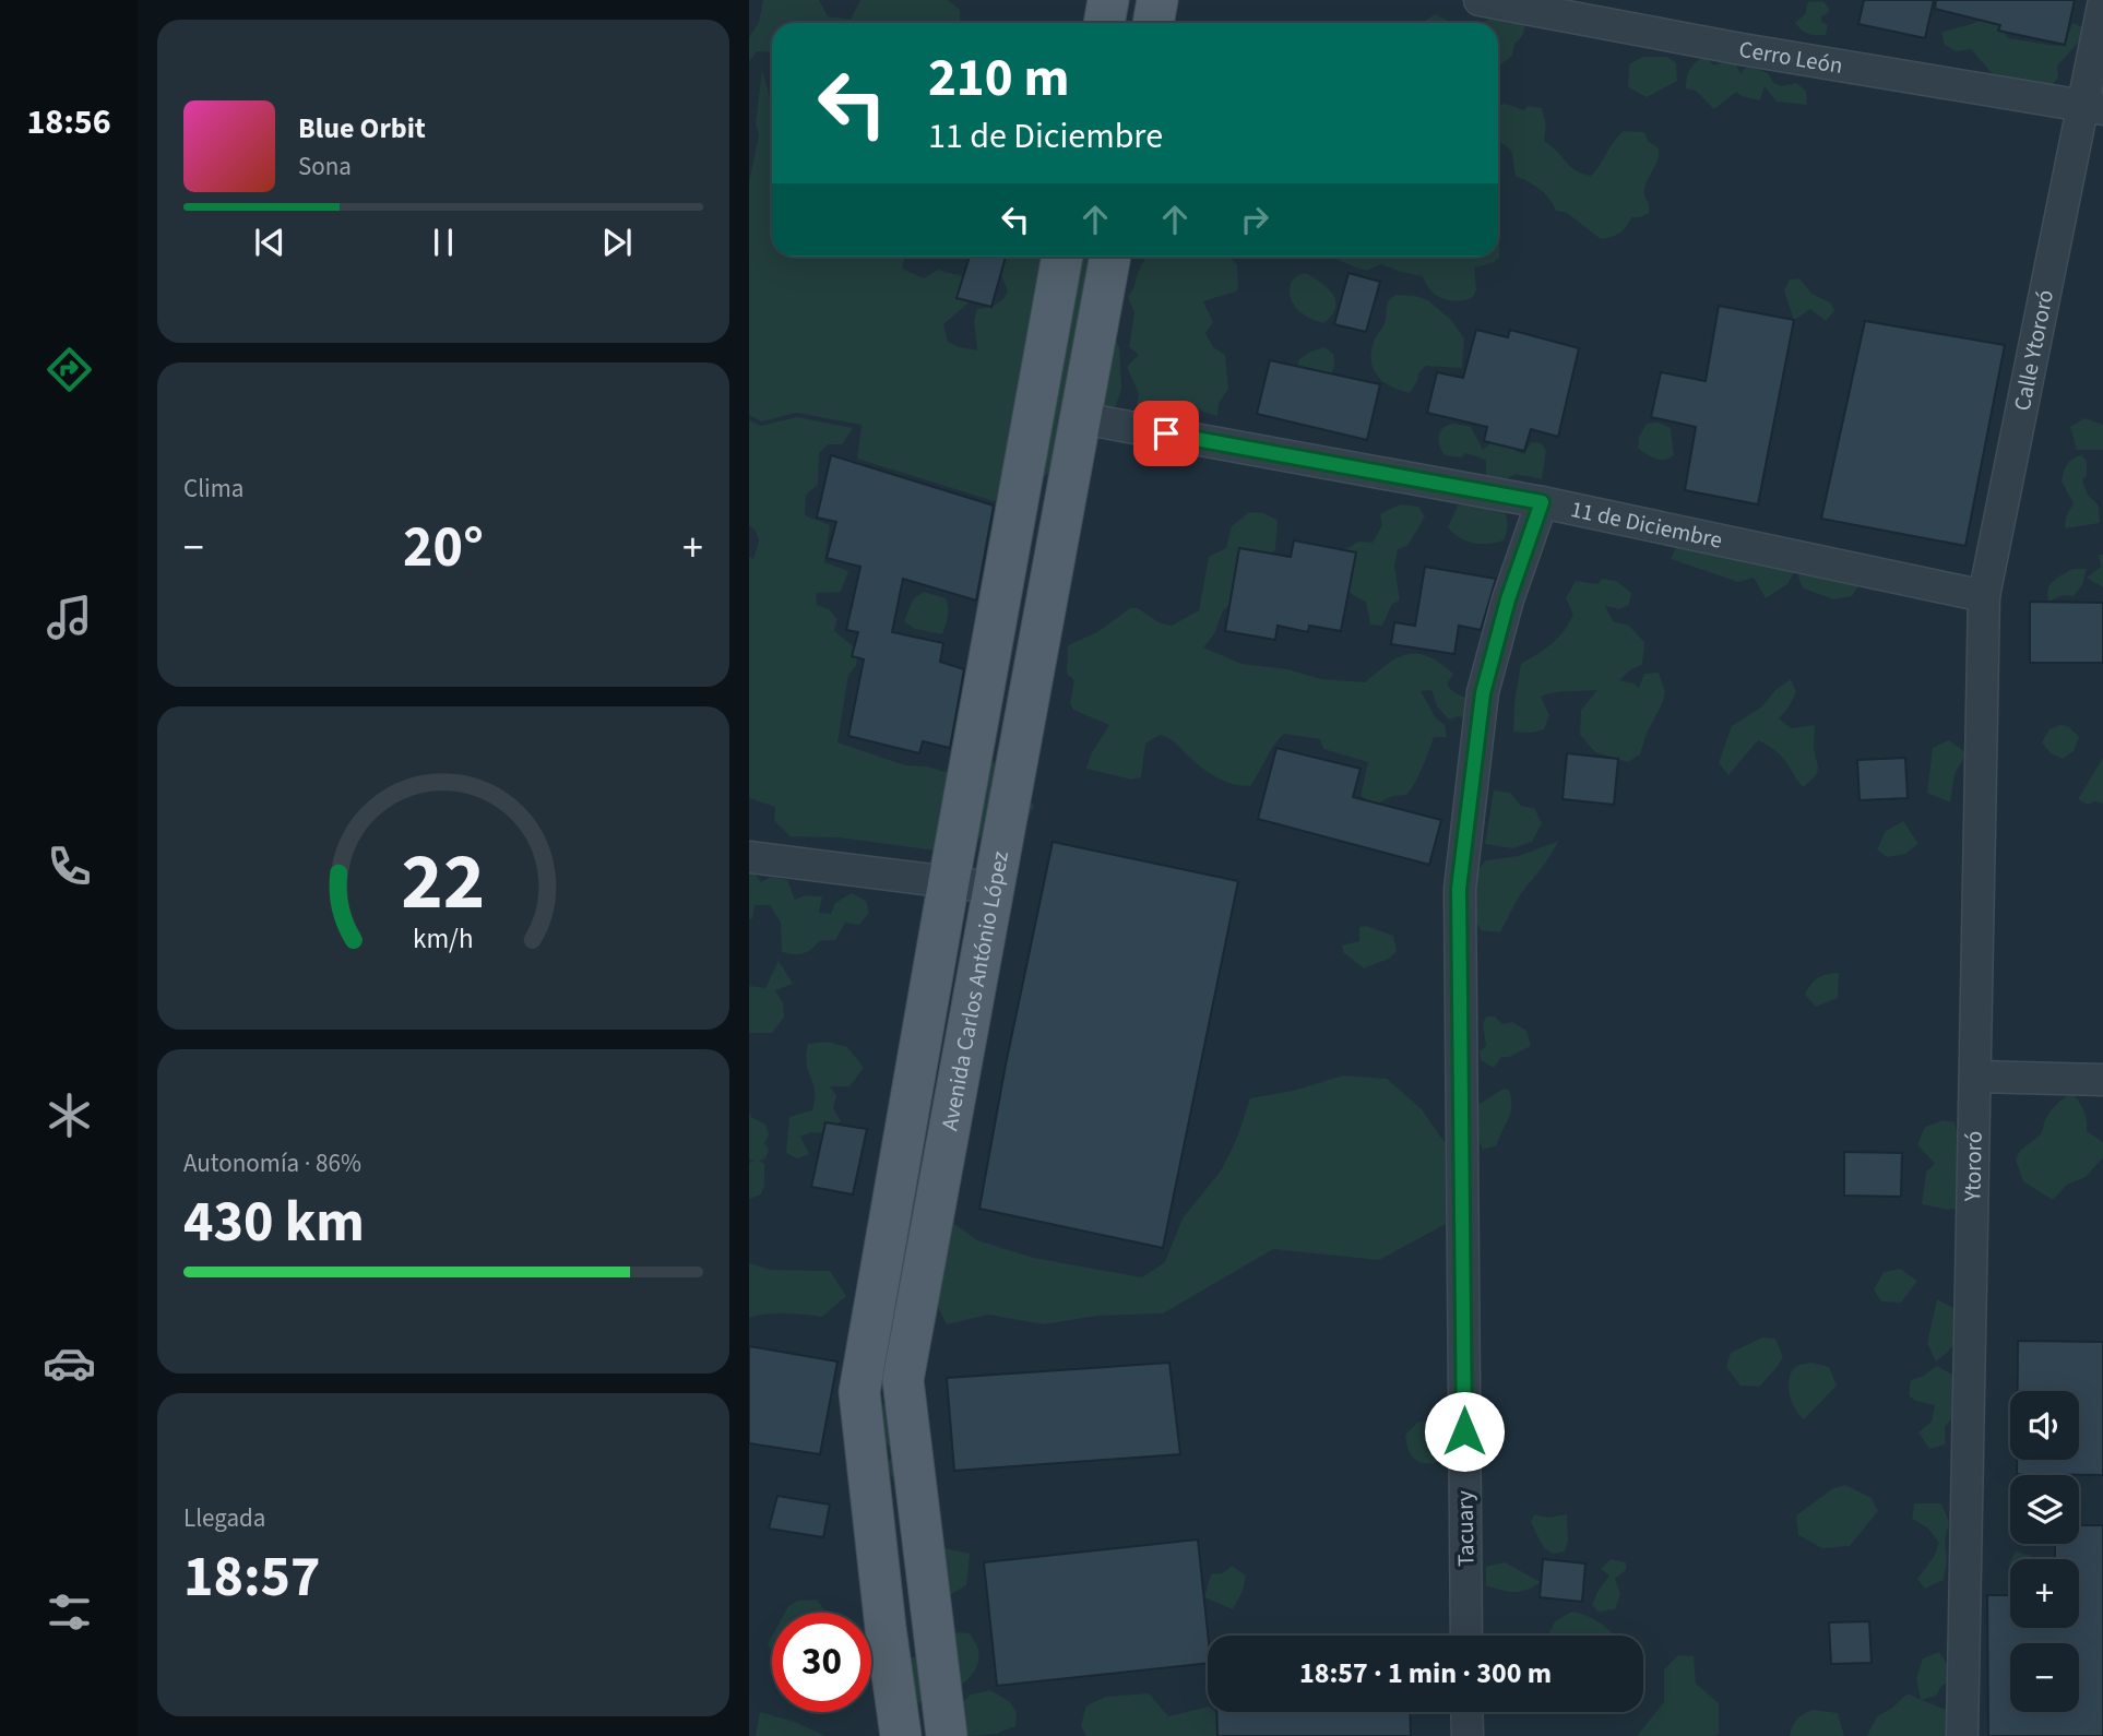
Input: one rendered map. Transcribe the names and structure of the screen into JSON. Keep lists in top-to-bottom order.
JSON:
{
  "streets": {
    "main road": ["Avenida Carlos António López"],
    "street": [
      "Cerro León",
      "Calle Ytororó",
      "11 de Diciembre",
      "Ytororó",
      "Tacuary"
    ]
  },
  "crossings": [
    ["Cerro León", "Calle Ytororó"],
    ["Calle Ytororó", "11 de Diciembre"],
    ["Calle Ytororó", "Ytororó"],
    ["11 de Diciembre", "Avenida Carlos António López"],
    ["11 de Diciembre", "Ytororó"],
    ["11 de Diciembre", "Tacuary"]
  ],
  "page": {
    "tabs": "18:56",
    "turn": ["210 m", "11 de Diciembre"],
    "song": ["Blue Orbit", "Sona"],
    "tile": [
      "Clima",
      ["Autonomía · 86%", "430 km"],
      ["Llegada", "18:57"]
    ],
    "heat": ["−", "20°", "+"],
    "map_buttons": ["+", "−"],
    "limit": "30",
    "trip": "18:57 · 1 min · 300 m",
    "gauge": ["22", "km/h"]
  }
}
